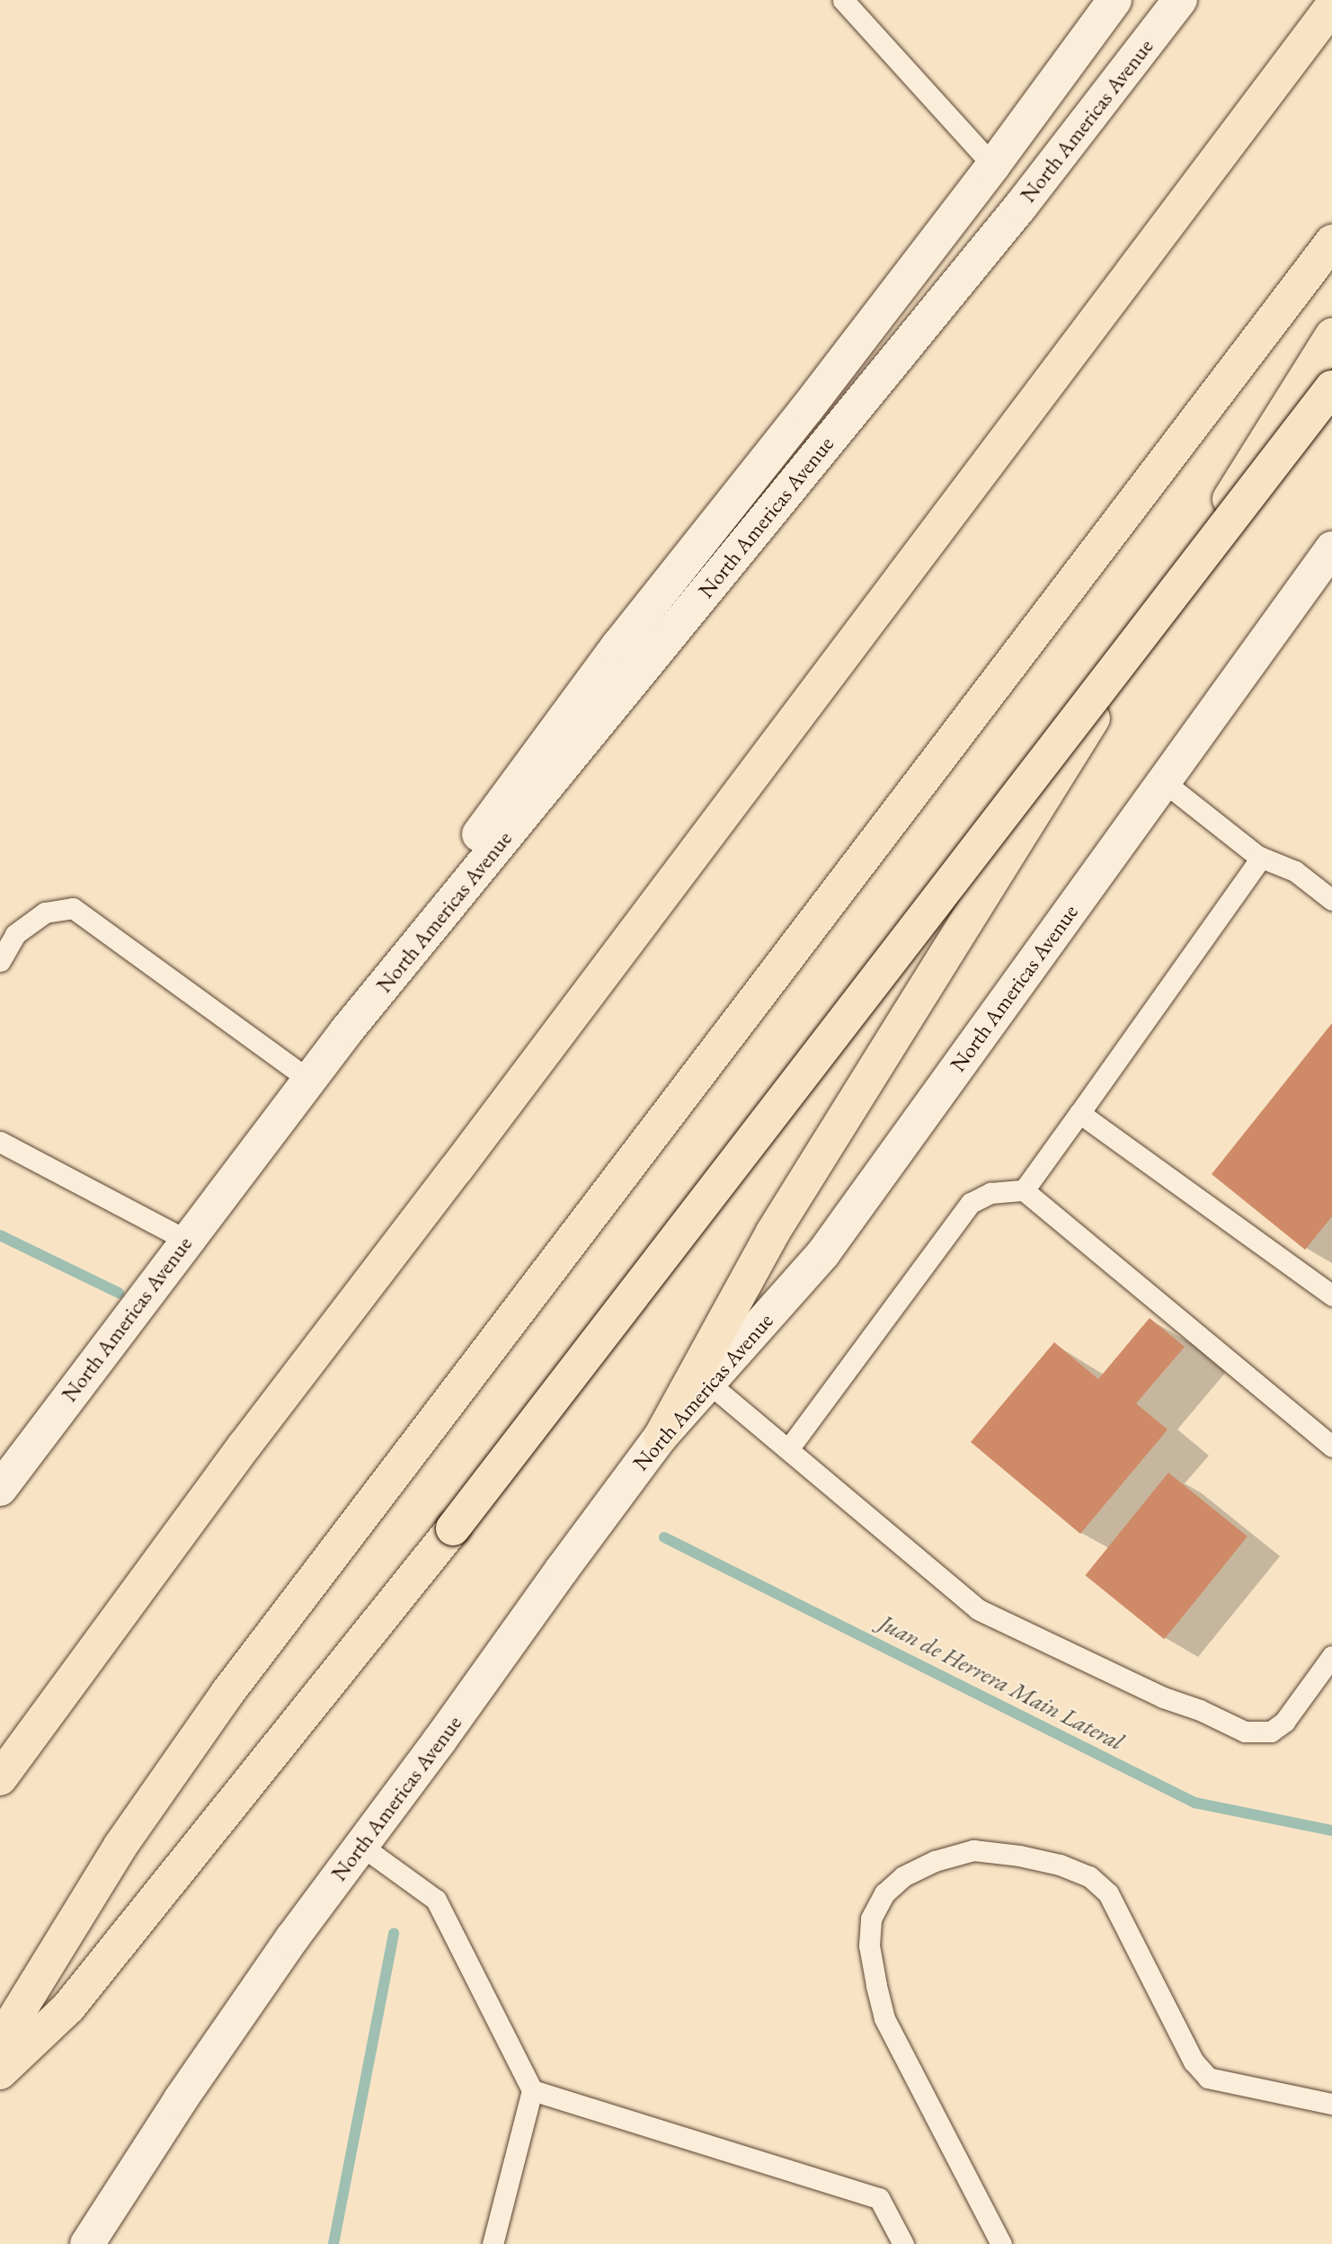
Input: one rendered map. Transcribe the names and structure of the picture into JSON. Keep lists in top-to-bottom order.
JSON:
{
  "streets": {
    "main road": ["North Americas Avenue"]
  },
  "water": ["Juan de Herrera Main Lateral"]
}
